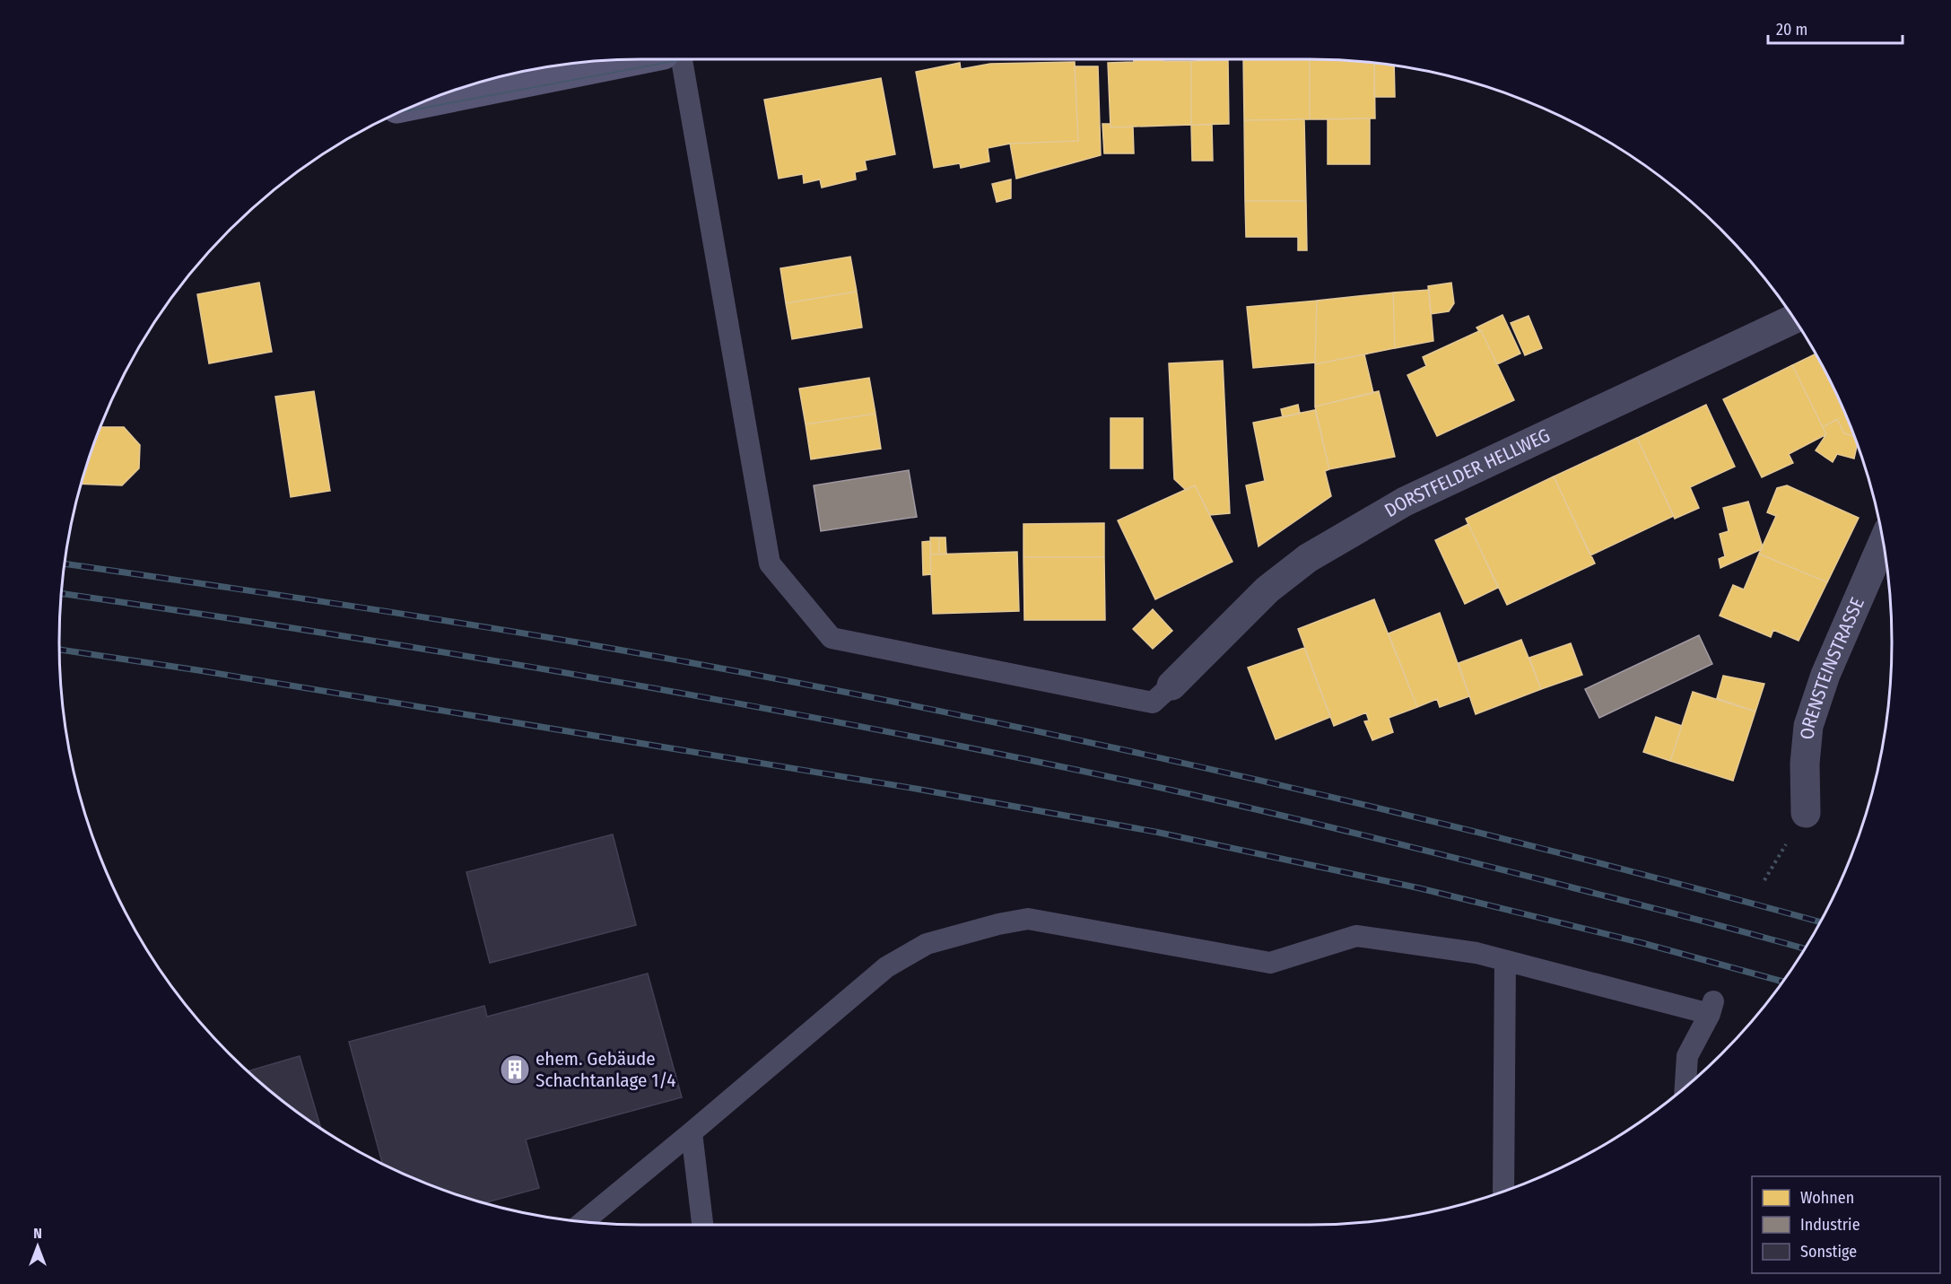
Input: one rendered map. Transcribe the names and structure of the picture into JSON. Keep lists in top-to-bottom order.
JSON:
{
  "streets": {
    "street": ["DORSTFELDER HELLWEG", "ORENSTEINSTRASSE"]
  },
  "places": {
    "building": ["ehem. Gebäude Schachtanlage 1/4"]
  },
  "legend": ["Wohnen", "Industrie", "Sonstige"],
  "scale_bar": "20 m",
  "north": "top"
}
